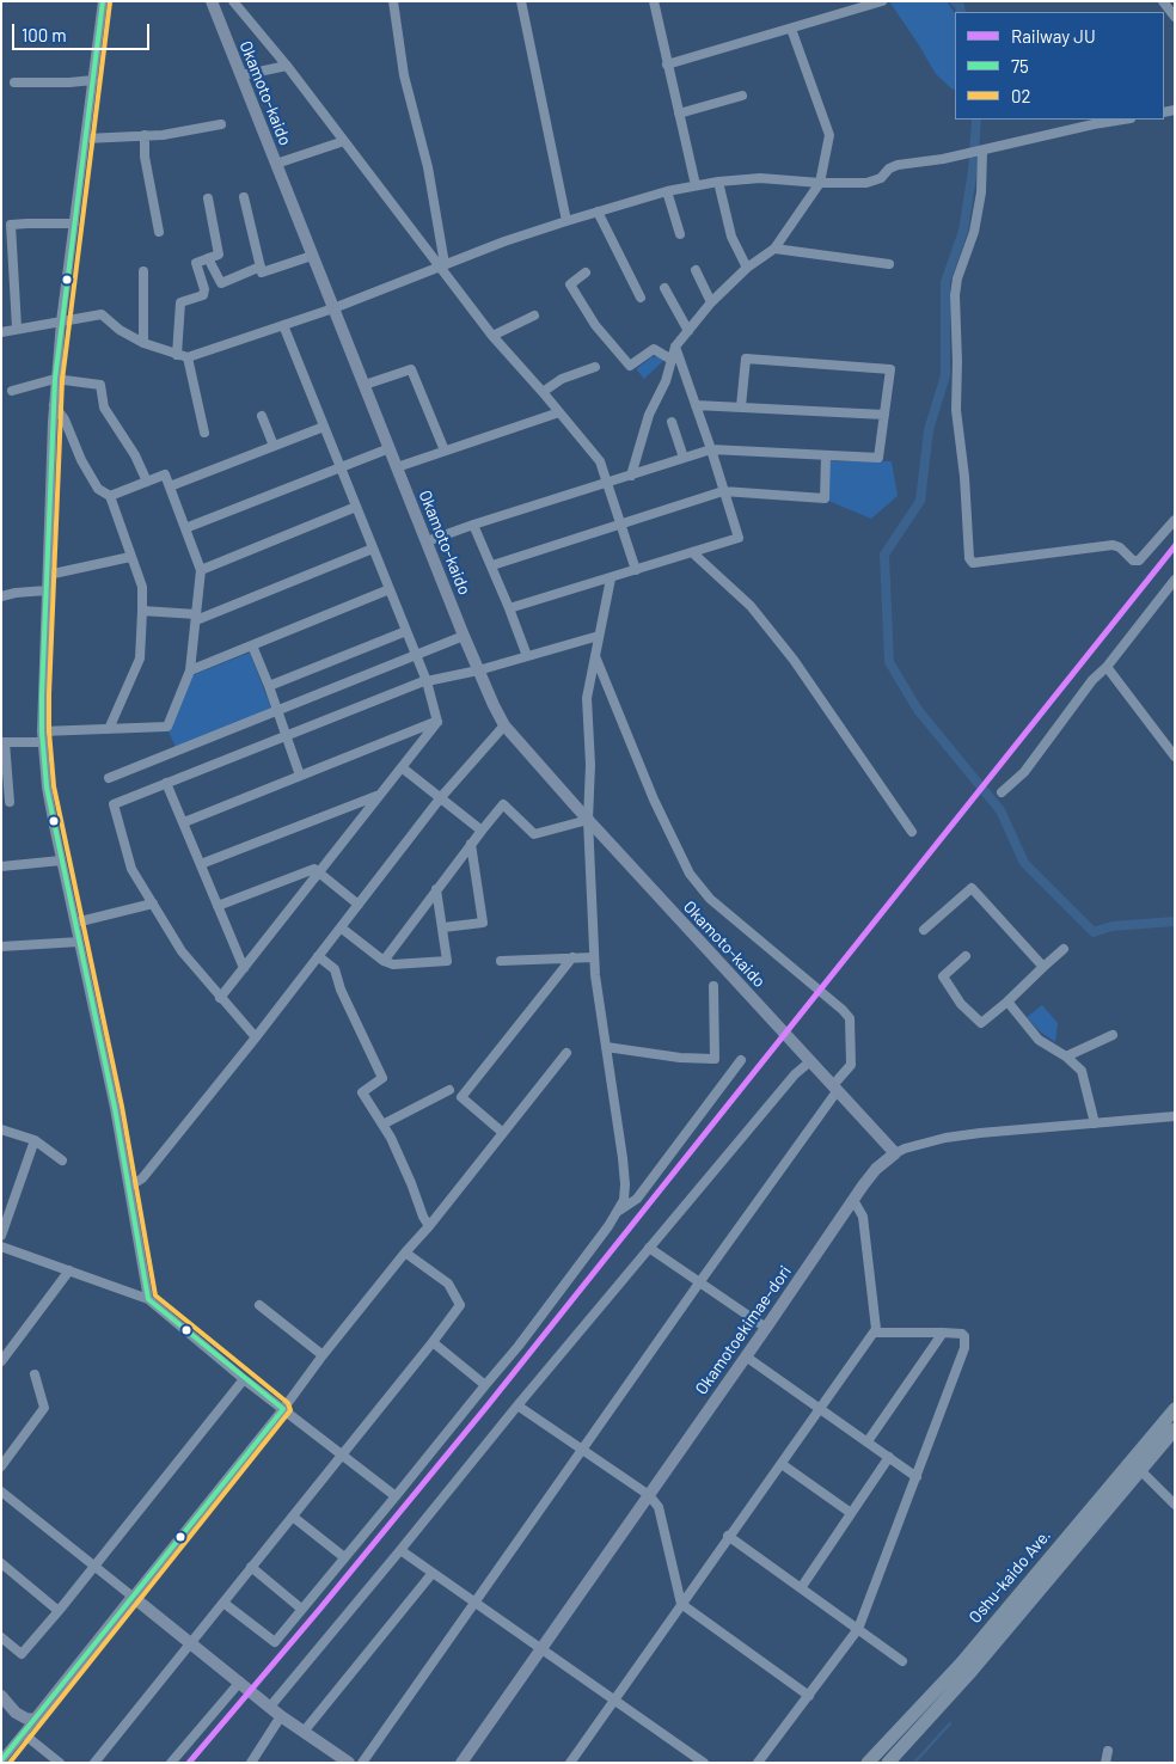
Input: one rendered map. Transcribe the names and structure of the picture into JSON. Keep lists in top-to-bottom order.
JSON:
{
  "streets": {
    "highway": ["Oshu-kaido Ave."],
    "main road": ["Okamoto-kaido", "Okamotoekimae-dori"]
  },
  "lines": ["transit line 75", "transit line 02", "rail line JU"],
  "legend": ["Railway JU", "75", "02"],
  "scale_bar": "100 m"
}
